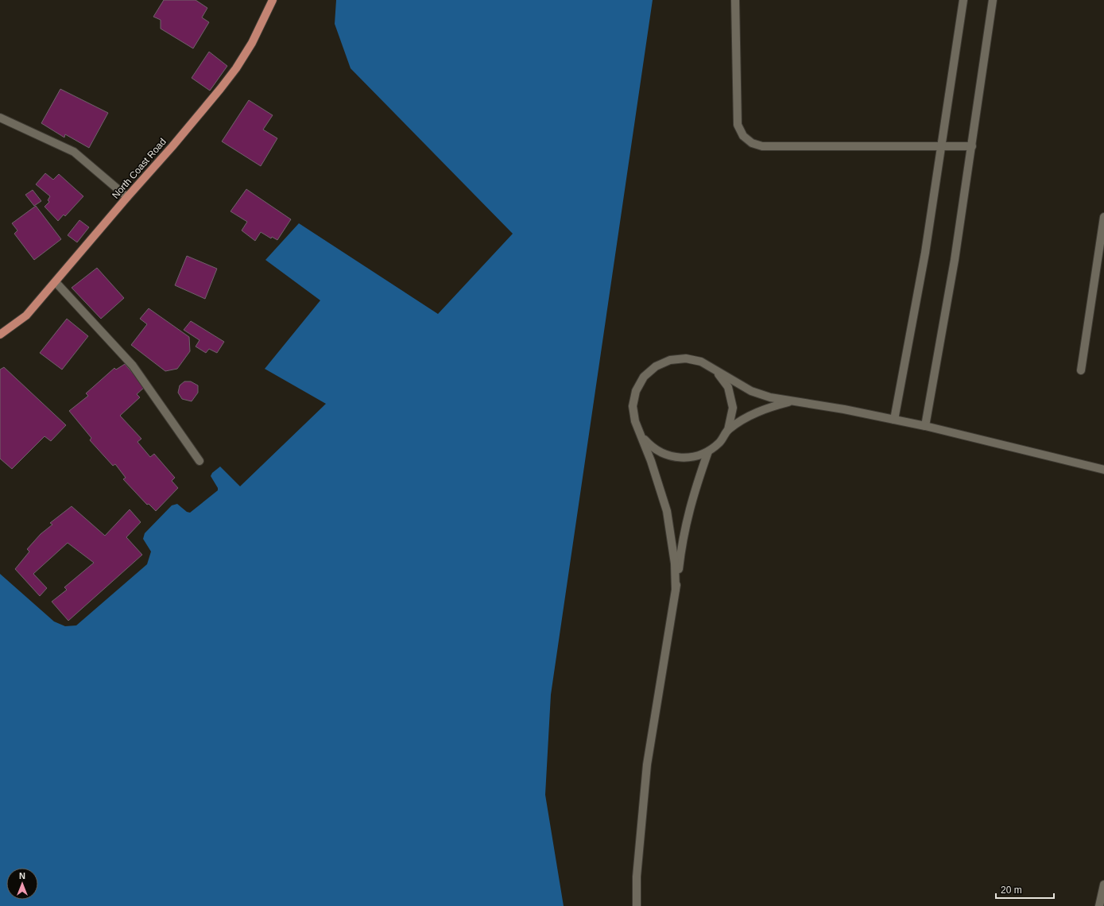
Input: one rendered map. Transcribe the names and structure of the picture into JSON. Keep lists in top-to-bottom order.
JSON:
{
  "streets": {
    "main road": ["North Coast Road"]
  },
  "scale_bar": "20 m",
  "north": "top"
}
